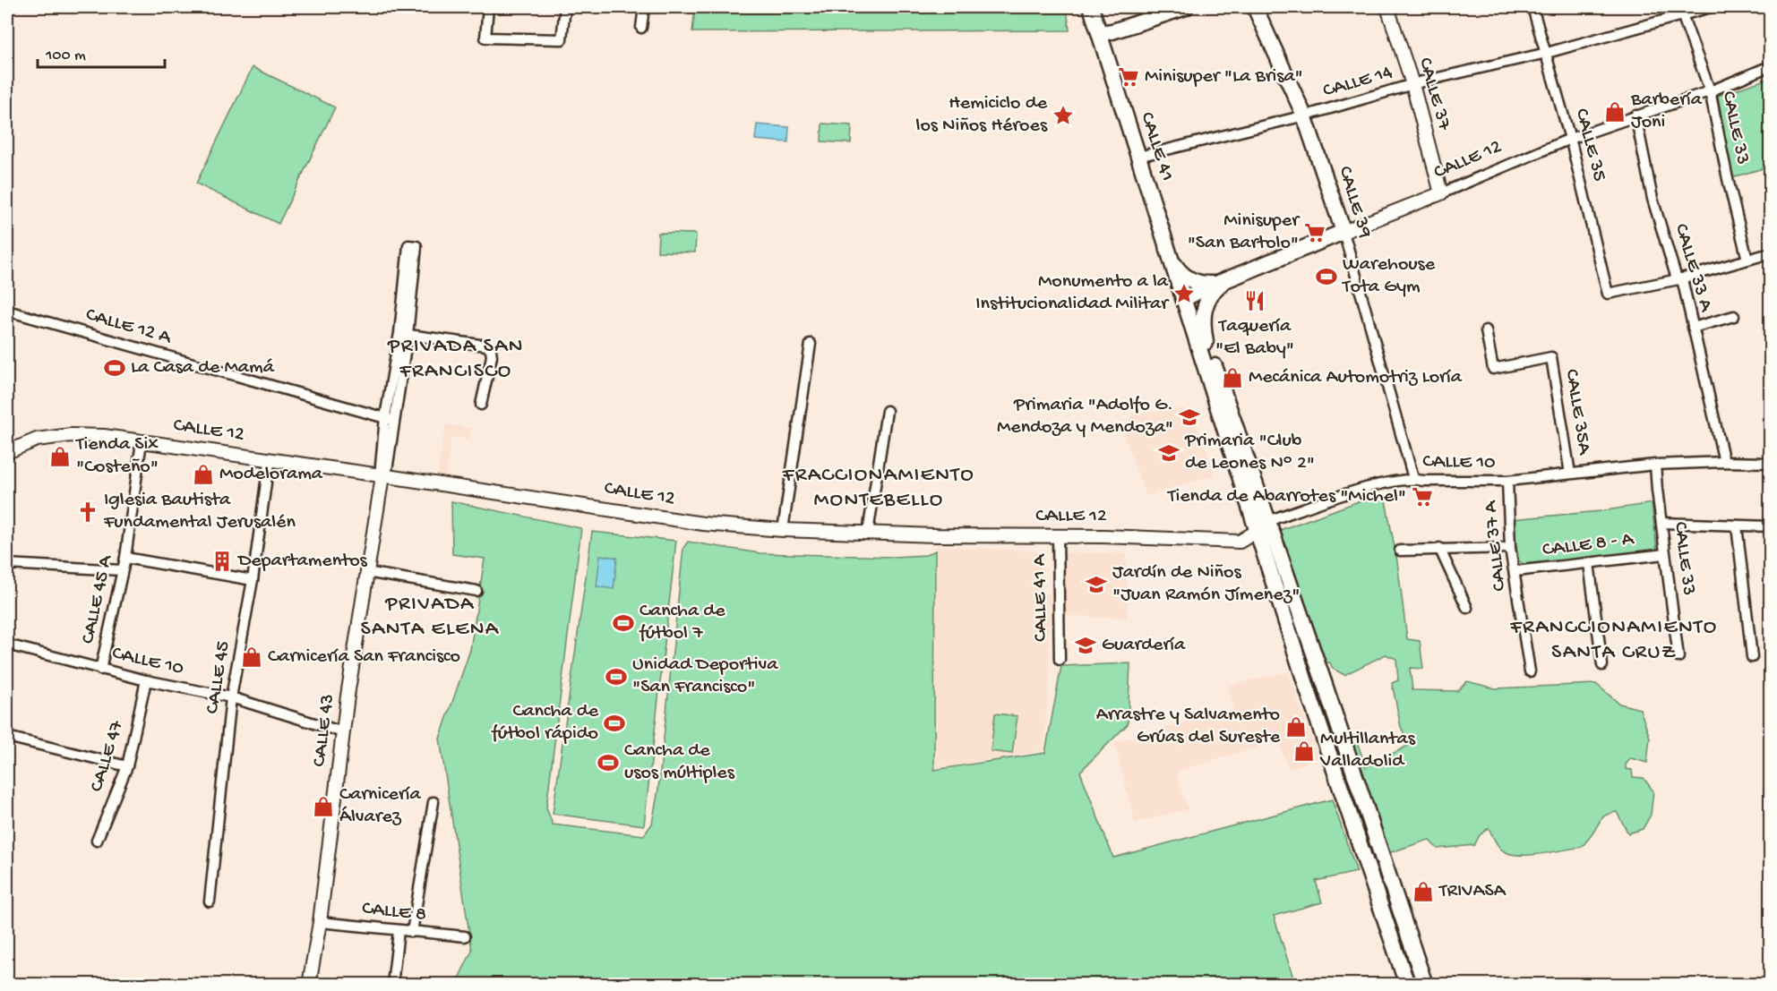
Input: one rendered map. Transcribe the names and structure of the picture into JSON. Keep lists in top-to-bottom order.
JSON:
{
  "streets": {
    "main road": ["CALLE 41", "CALLE 12", "CALLE 39"],
    "street": [
      "CALLE 14",
      "CALLE 37",
      "CALLE 33",
      "CALLE 35",
      "CALLE 33 A",
      "CALLE 12 A",
      "CALLE 35A",
      "CALLE 10",
      "CALLE 8 - A",
      "CALLE 37 A",
      "CALLE 41 A",
      "CALLE 45 A",
      "CALLE 45",
      "CALLE 43",
      "CALLE 47",
      "CALLE 8"
    ]
  },
  "crossings": [
    ["CALLE 14", "CALLE 37"],
    ["CALLE 14", "CALLE 33"],
    ["CALLE 14", "CALLE 35"],
    ["CALLE 14", "CALLE 41"],
    ["CALLE 14", "CALLE 39"],
    ["CALLE 37", "CALLE 12"],
    ["CALLE 33", "CALLE 12"],
    ["CALLE 33", "CALLE 10"],
    ["CALLE 33", "CALLE 8 - A"],
    ["CALLE 35", "CALLE 12"],
    ["CALLE 35", "CALLE 33 A"],
    ["CALLE 41", "CALLE 12"],
    ["CALLE 41", "CALLE 10"],
    ["CALLE 12", "CALLE 39"],
    ["CALLE 12", "CALLE 33 A"],
    ["CALLE 12", "CALLE 10"],
    ["CALLE 12", "CALLE 41 A"],
    ["CALLE 12", "CALLE 45 A"],
    ["CALLE 12", "CALLE 45"],
    ["CALLE 12", "CALLE 43"],
    ["CALLE 39", "CALLE 10"],
    ["CALLE 33 A", "CALLE 10"],
    ["CALLE 35A", "CALLE 10"],
    ["CALLE 10", "CALLE 37 A"],
    ["CALLE 10", "CALLE 45 A"],
    ["CALLE 10", "CALLE 45"],
    ["CALLE 10", "CALLE 43"],
    ["CALLE 10", "CALLE 47"],
    ["CALLE 8 - A", "CALLE 37 A"],
    ["CALLE 43", "CALLE 8"]
  ],
  "districts": [
    "PRIVADA SAN FRANCISCO",
    "FRACCIONAMIENTO MONTEBELLO",
    "PRIVADA SANTA ELENA",
    "FRANCCIONAMIENTO SANTA CRUZ"
  ],
  "places": {
    "supermarket": ["Minisuper \"La Brisa\"", "Minisuper \"San Bartolo\"", "Tienda de Abarrotes \"Michel\""],
    "shop": [
      "Barbería Joni",
      "Mecánica Automotriz Loría",
      "Tienda Six \"Costeño\"",
      "Modelorama",
      "Carnicería San Francisco",
      "Arrastre y Salvamento Grúas del Sureste",
      "Multillantas Valladolid",
      "Carnicería Álvarez",
      "TRIVASA"
    ],
    "place": ["Hemiciclo de los Niños Héroes", "Monumento a la Institucionalidad Militar"],
    "sports": [
      "Warehouse Tota Gym",
      "La Casa de Mamá",
      "Cancha de fútbol 7",
      "Unidad Deportiva \"San Francisco\"",
      "Cancha de fútbol rápido",
      "Cancha de usos múltiples"
    ],
    "restaurant": ["Taquería \"El Baby\""],
    "school or university": [
      "Primaria \"Adolfo G. Mendoza y Mendoza\"",
      "Primaria \"Club de Leones N° 2\"",
      "Jardín de Niños \"Juan Ramón Jímenez\"",
      "Guardería"
    ],
    "church": ["Iglesia Bautista Fundamental Jerusalén"],
    "building": ["Departamentos"]
  },
  "scale_bar": "100 m"
}
